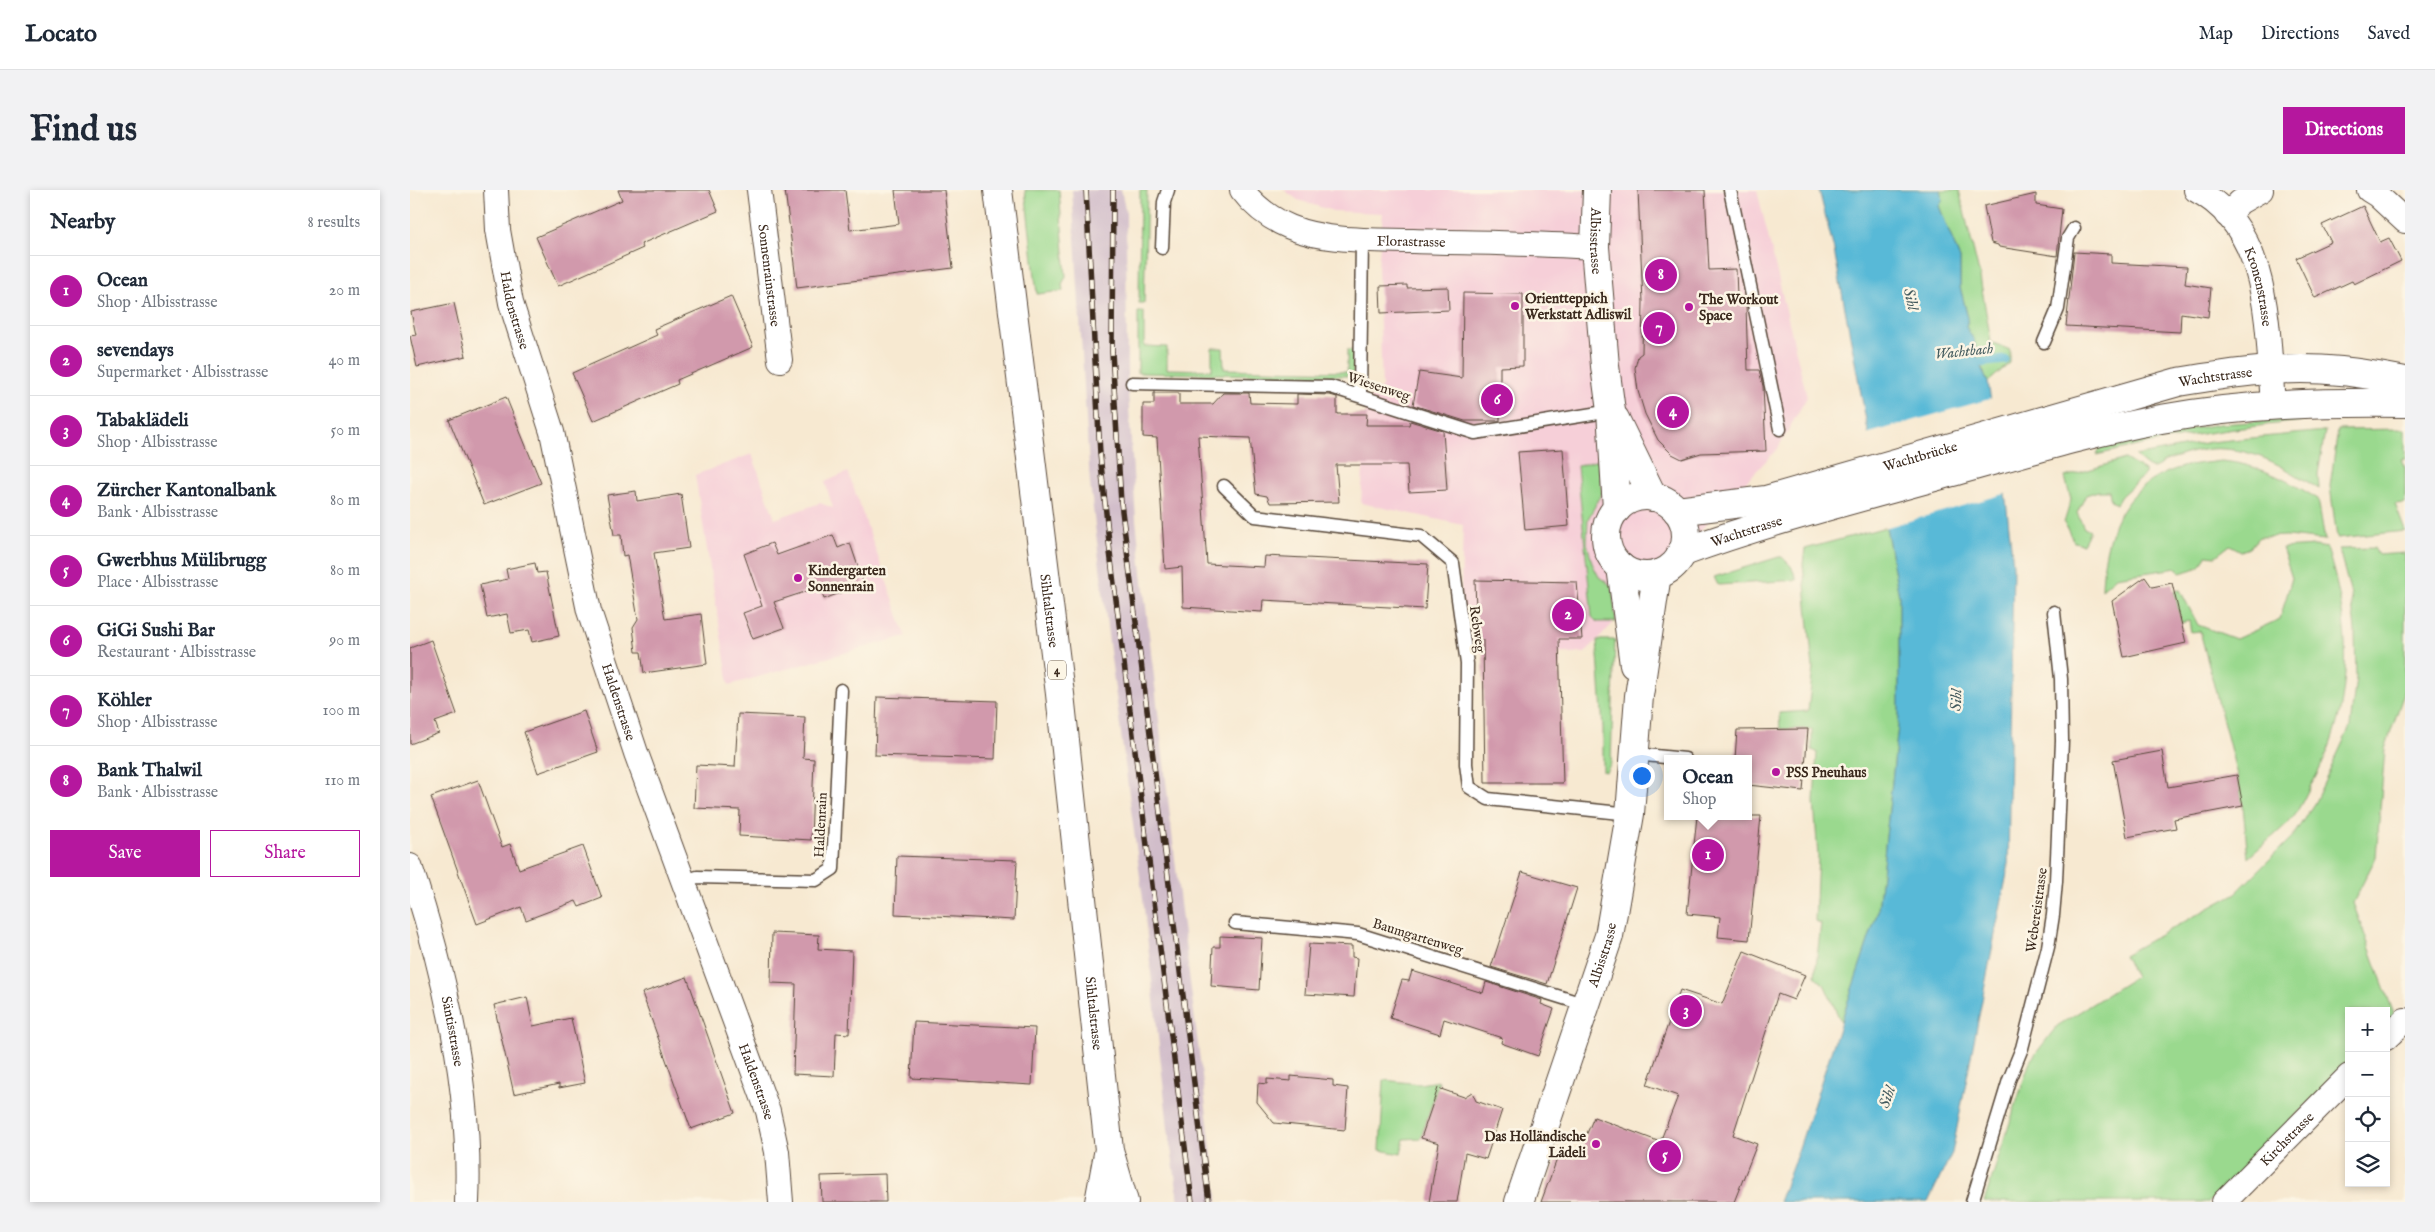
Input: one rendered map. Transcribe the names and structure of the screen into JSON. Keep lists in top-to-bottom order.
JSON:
{
  "streets": {
    "main road": [
      "Albisstrasse",
      "Wachtstrasse",
      "Wachtbrücke",
      "Sihltalstrasse",
      "4"
    ],
    "street": [
      "Florastrasse",
      "Sonnenrainstrasse",
      "Kronenstrasse",
      "Haldenstrasse",
      "Säntisstrasse",
      "Kirchstrasse"
    ],
    "lane": [
      "Wiesenweg",
      "Rebweg",
      "Haldenrain",
      "Webereistrasse",
      "Baumgartenweg"
    ]
  },
  "crossings": [
    ["Florastrasse", "Albisstrasse"],
    ["Albisstrasse", "Wachtstrasse"],
    ["Albisstrasse", "Wiesenweg"],
    ["Albisstrasse", "Rebweg"],
    ["Albisstrasse", "Baumgartenweg"],
    ["Kronenstrasse", "Wachtstrasse"],
    ["Kronenstrasse", "Wachtbrücke"],
    ["Haldenstrasse", "Haldenrain"],
    ["Wachtstrasse", "Wachtbrücke"]
  ],
  "water": ["Sihl", "Wachtbach"],
  "places": [
    "Orientteppich Werkstatt Adliswil",
    "The Workout Space",
    "Kindergarten Sonnenrain",
    "PSS Pneuhaus",
    "Das Holländische Lädeli"
  ],
  "page": {
    "header": "Locato",
    "nav": ["Map", "Directions", "Saved"],
    "buttons": [
      "Directions",
      ["Save", "Share"]
    ],
    "title": "Find us",
    "heading": ["Nearby", "8 results"],
    "list": [
      {
        "mark": "1",
        "name": "Ocean",
        "note": "Shop · Albisstrasse",
        "value": "20 m"
      },
      {
        "mark": "2",
        "name": "sevendays",
        "note": "Supermarket · Albisstrasse",
        "value": "40 m"
      },
      {
        "mark": "3",
        "name": "Tabaklädeli",
        "note": "Shop · Albisstrasse",
        "value": "50 m"
      },
      {
        "mark": "4",
        "name": "Zürcher Kantonalbank",
        "note": "Bank · Albisstrasse",
        "value": "80 m"
      },
      {
        "mark": "5",
        "name": "Gwerbhus Mülibrugg",
        "note": "Place · Albisstrasse",
        "value": "80 m"
      },
      {
        "mark": "6",
        "name": "GiGi Sushi Bar",
        "note": "Restaurant · Albisstrasse",
        "value": "90 m"
      },
      {
        "mark": "7",
        "name": "Köhler",
        "note": "Shop · Albisstrasse",
        "value": "100 m"
      },
      {
        "mark": "8",
        "name": "Bank Thalwil",
        "note": "Bank · Albisstrasse",
        "value": "110 m"
      }
    ],
    "pins": [
      "8",
      "7",
      "6",
      "4",
      "2",
      "1",
      "3",
      "5"
    ],
    "popup": ["Ocean", "Shop"],
    "map_buttons": ["+", "−"]
  }
}
